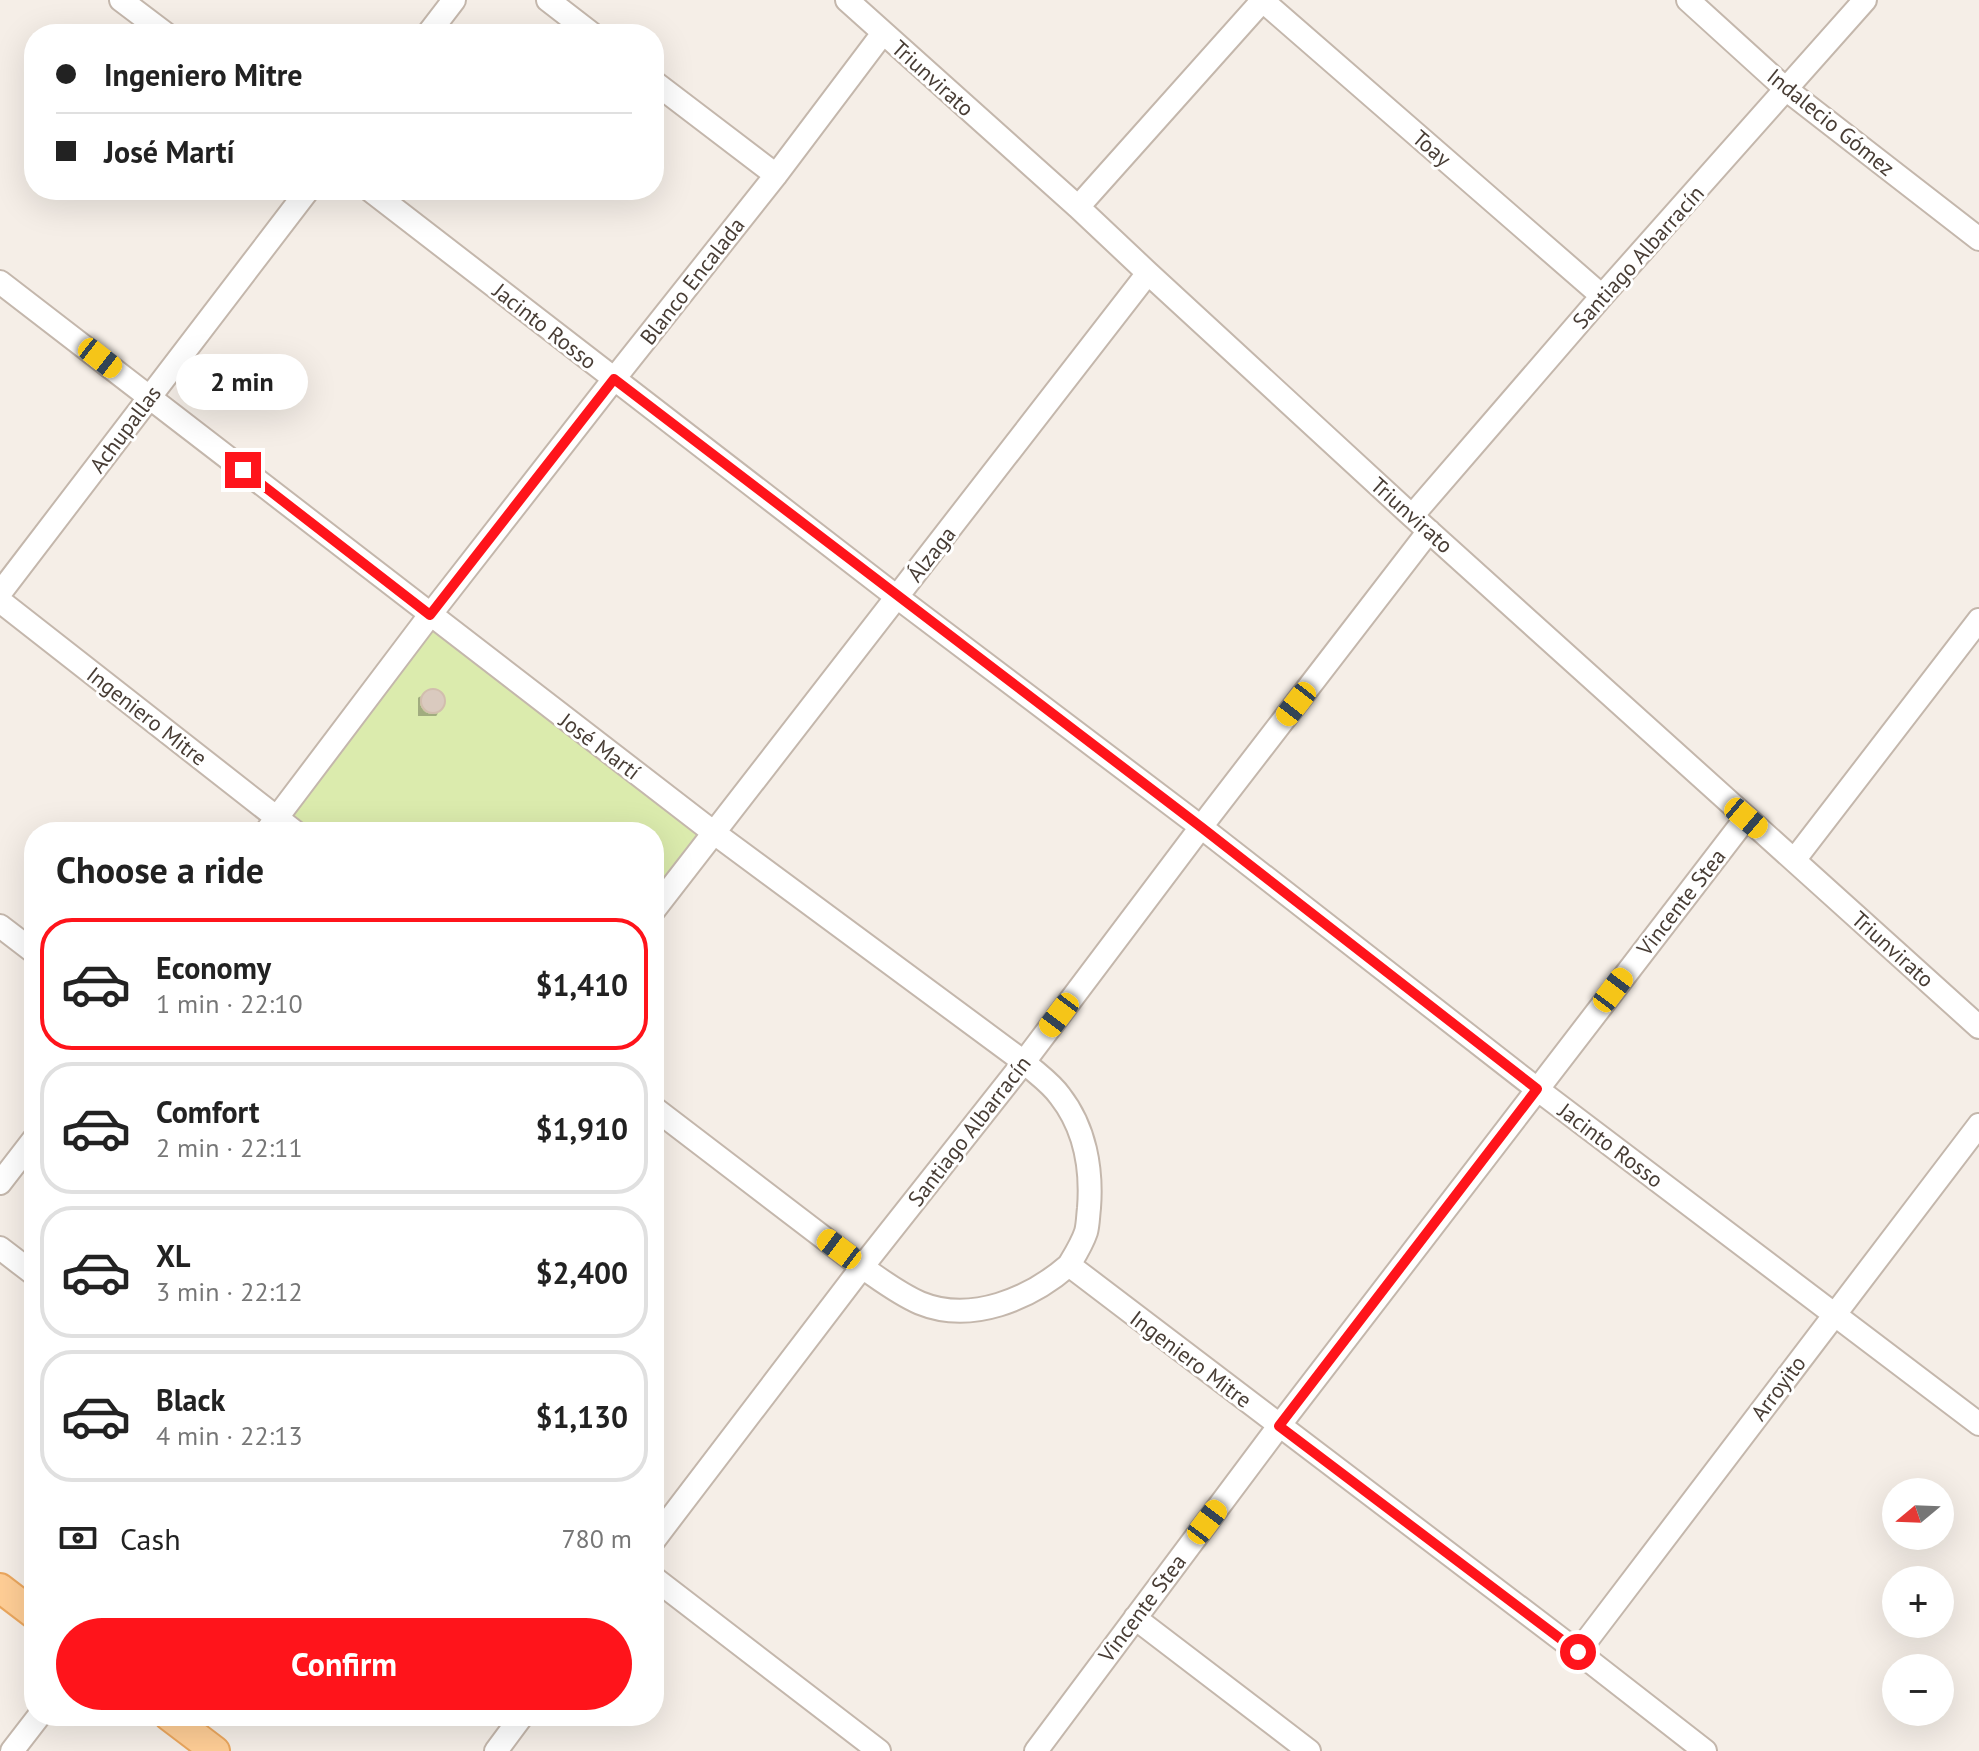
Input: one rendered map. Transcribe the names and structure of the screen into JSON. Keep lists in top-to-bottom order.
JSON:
{
  "streets": {
    "street": [
      "Triunvirato",
      "Indalecio Gómez",
      "Toay",
      "Santiago Albarracín",
      "Blanco Encalada",
      "Jacinto Rosso",
      "Achupallas",
      "Álzaga",
      "Ingeniero Mitre",
      "José Martí",
      "Vincente Stea",
      "Arroyito"
    ]
  },
  "crossings": [
    ["Triunvirato", "Santiago Albarracín"],
    ["Triunvirato", "Blanco Encalada"],
    ["Triunvirato", "Álzaga"],
    ["Triunvirato", "Vincente Stea"],
    ["Indalecio Gómez", "Santiago Albarracín"],
    ["Toay", "Santiago Albarracín"],
    ["Santiago Albarracín", "Jacinto Rosso"],
    ["Santiago Albarracín", "José Martí"],
    ["Blanco Encalada", "Jacinto Rosso"],
    ["Blanco Encalada", "José Martí"],
    ["Jacinto Rosso", "Álzaga"],
    ["Jacinto Rosso", "Vincente Stea"],
    ["Jacinto Rosso", "Arroyito"],
    ["Achupallas", "José Martí"],
    ["Álzaga", "José Martí"],
    ["Ingeniero Mitre", "José Martí"],
    ["Ingeniero Mitre", "Vincente Stea"],
    ["Ingeniero Mitre", "Arroyito"]
  ],
  "north": "left",
  "page": {
    "banner": ["Ingeniero Mitre", "José Martí"],
    "bubble": "2 min",
    "heading": "Choose a ride",
    "list": [
      {
        "name": "Economy",
        "note": "1 min · 22:10",
        "value": "$1,410"
      },
      {
        "name": "Comfort",
        "note": "2 min · 22:11",
        "value": "$1,910"
      },
      {
        "name": "XL",
        "note": "3 min · 22:12",
        "value": "$2,400"
      },
      {
        "name": "Black",
        "note": "4 min · 22:13",
        "value": "$1,130"
      }
    ],
    "map_buttons": ["+", "−"],
    "pay": ["Cash", "780 m"],
    "buttons": "Confirm"
  }
}
